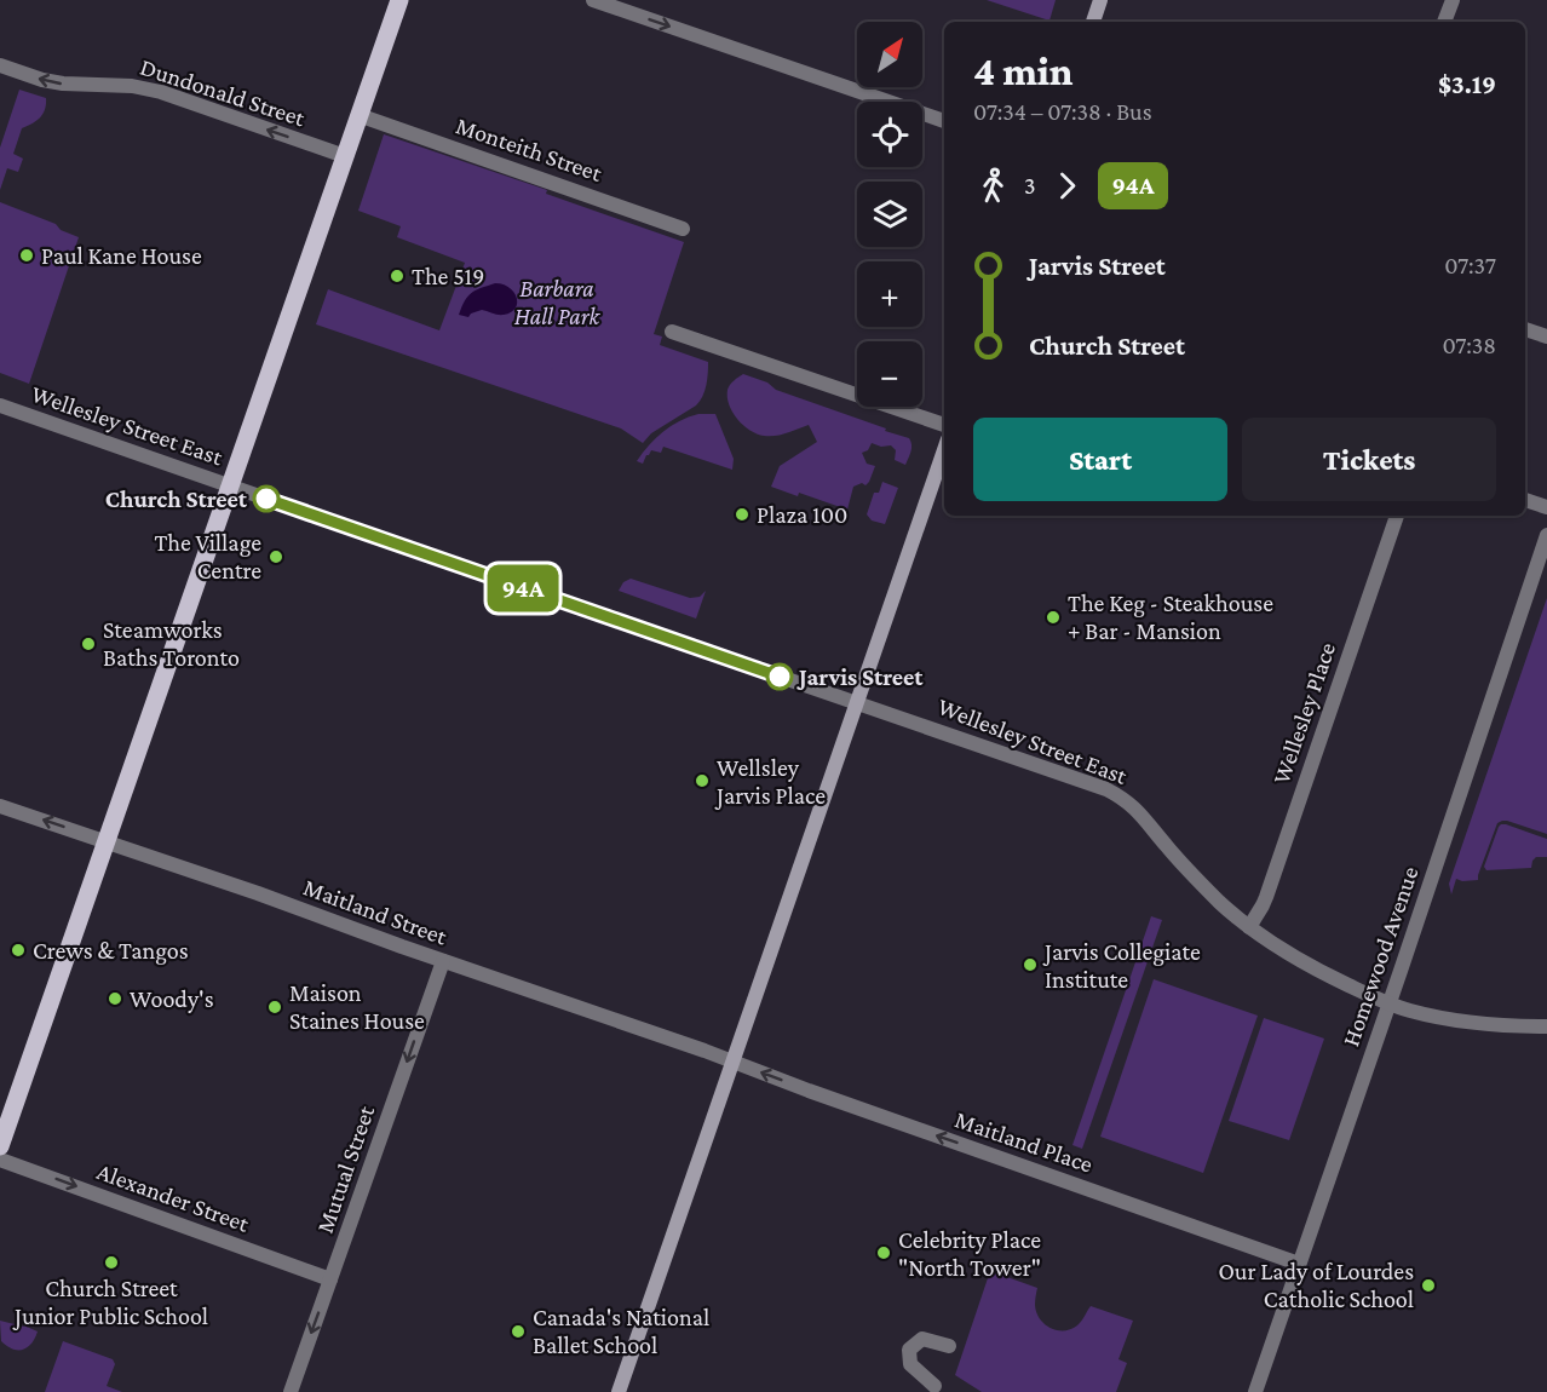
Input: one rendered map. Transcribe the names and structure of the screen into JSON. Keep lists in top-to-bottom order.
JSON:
{
  "streets": {
    "street": [
      "Dundonald Street",
      "Monteith Street",
      "Wellesley Street East",
      "Wellesley Place",
      "Maitland Street",
      "Homewood Avenue",
      "Maitland Place",
      "Mutual Street",
      "Alexander Street"
    ]
  },
  "crossings": [
    ["Wellesley Street East", "Wellesley Place"],
    ["Wellesley Street East", "Homewood Avenue"],
    ["Maitland Street", "Maitland Place"],
    ["Maitland Street", "Mutual Street"],
    ["Homewood Avenue", "Maitland Place"],
    ["Mutual Street", "Alexander Street"]
  ],
  "one_way": [
    "Dundonald Street",
    "Maitland Place",
    "Mutual Street",
    "Alexander Street"
  ],
  "parks": ["Barbara Hall Park"],
  "places": [
    "Paul Kane House",
    "The 519",
    "Church Street",
    "Plaza 100",
    "The Village Centre",
    "The Keg - Steakhouse + Bar - Mansion",
    "Steamworks Baths Toronto",
    "Jarvis Street",
    "Wellsley Jarvis Place",
    "Crews & Tangos",
    "Jarvis Collegiate Institute",
    "Woody's",
    "Maison Staines House",
    "Celebrity Place \"North Tower\"",
    "Church Street Junior Public School",
    "Our Lady of Lourdes Catholic School",
    "Canada's National Ballet School"
  ],
  "lines": ["bus line 94A"],
  "north": "top right",
  "page": {
    "on_map": "94A",
    "map_buttons": ["+", "−"],
    "heading": ["4 min", "07:34 – 07:38 · Bus", "$3.19"],
    "legs": ["3", "94A"],
    "list": [
      {
        "name": "Jarvis Street",
        "value": "07:37"
      },
      {
        "name": "Church Street",
        "value": "07:38"
      }
    ],
    "buttons": ["Start", "Tickets"]
  }
}
